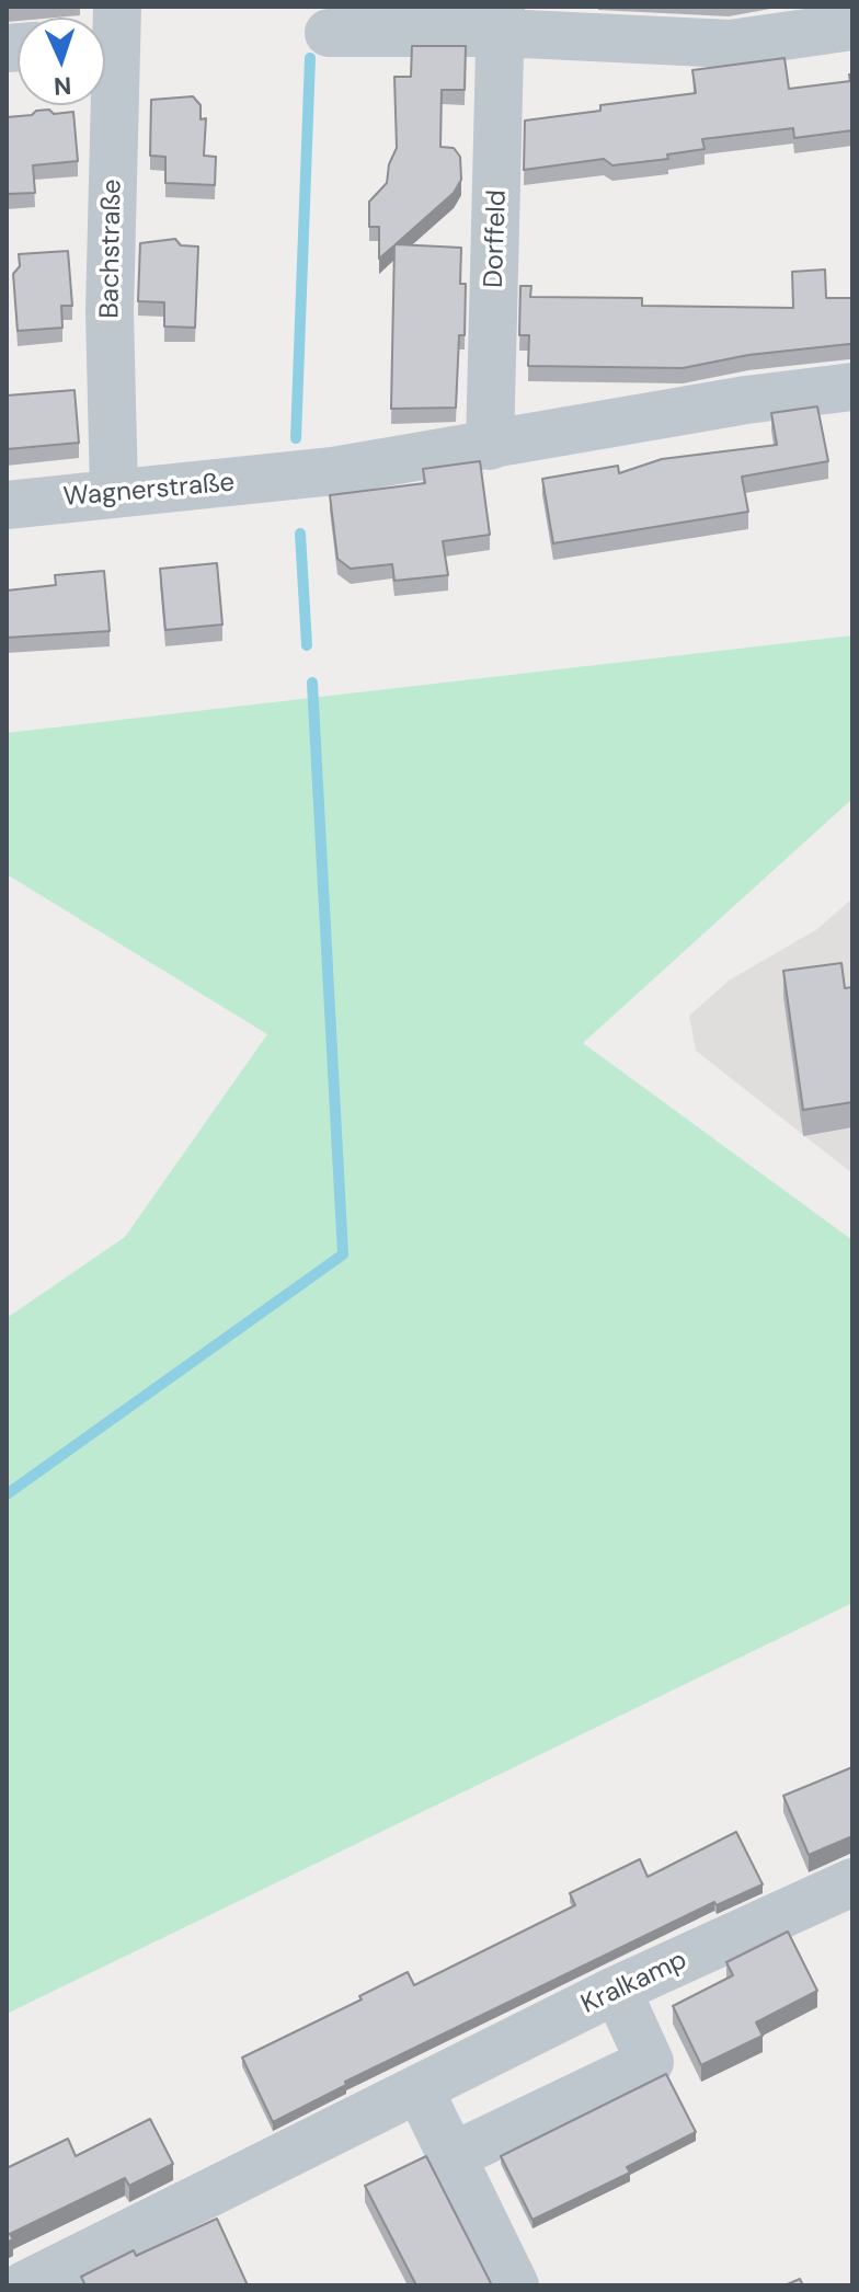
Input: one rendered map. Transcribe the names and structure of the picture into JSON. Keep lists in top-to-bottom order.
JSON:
{
  "streets": {
    "street": [
      "Dorffeld",
      "Bachstraße",
      "Wagnerstraße",
      "Kralkamp"
    ]
  },
  "crossings": [
    ["Dorffeld", "Wagnerstraße"],
    ["Bachstraße", "Wagnerstraße"]
  ],
  "north": "bottom"
}
